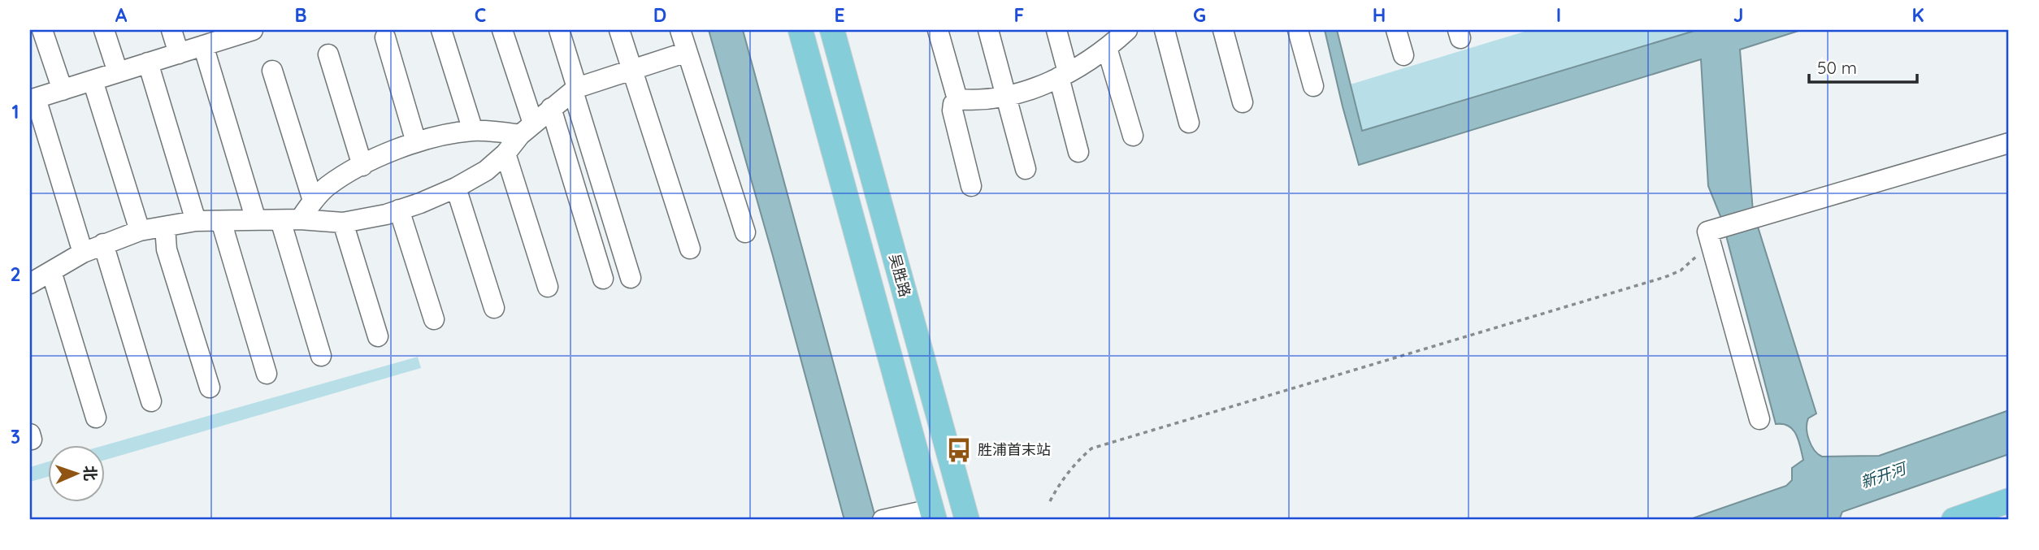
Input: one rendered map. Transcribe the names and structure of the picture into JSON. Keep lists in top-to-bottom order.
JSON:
{
  "streets": {
    "main road": ["吴胜路"]
  },
  "water": ["新开河"],
  "places": {
    "bus stop": ["胜浦首末站"]
  },
  "scale_bar": "50 m",
  "north": "right",
  "grid": {
    "columns": [
      "A",
      "B",
      "C",
      "D",
      "E",
      "F",
      "G",
      "H",
      "I",
      "J",
      "K"
    ],
    "rows": ["1", "2", "3"]
  }
}
